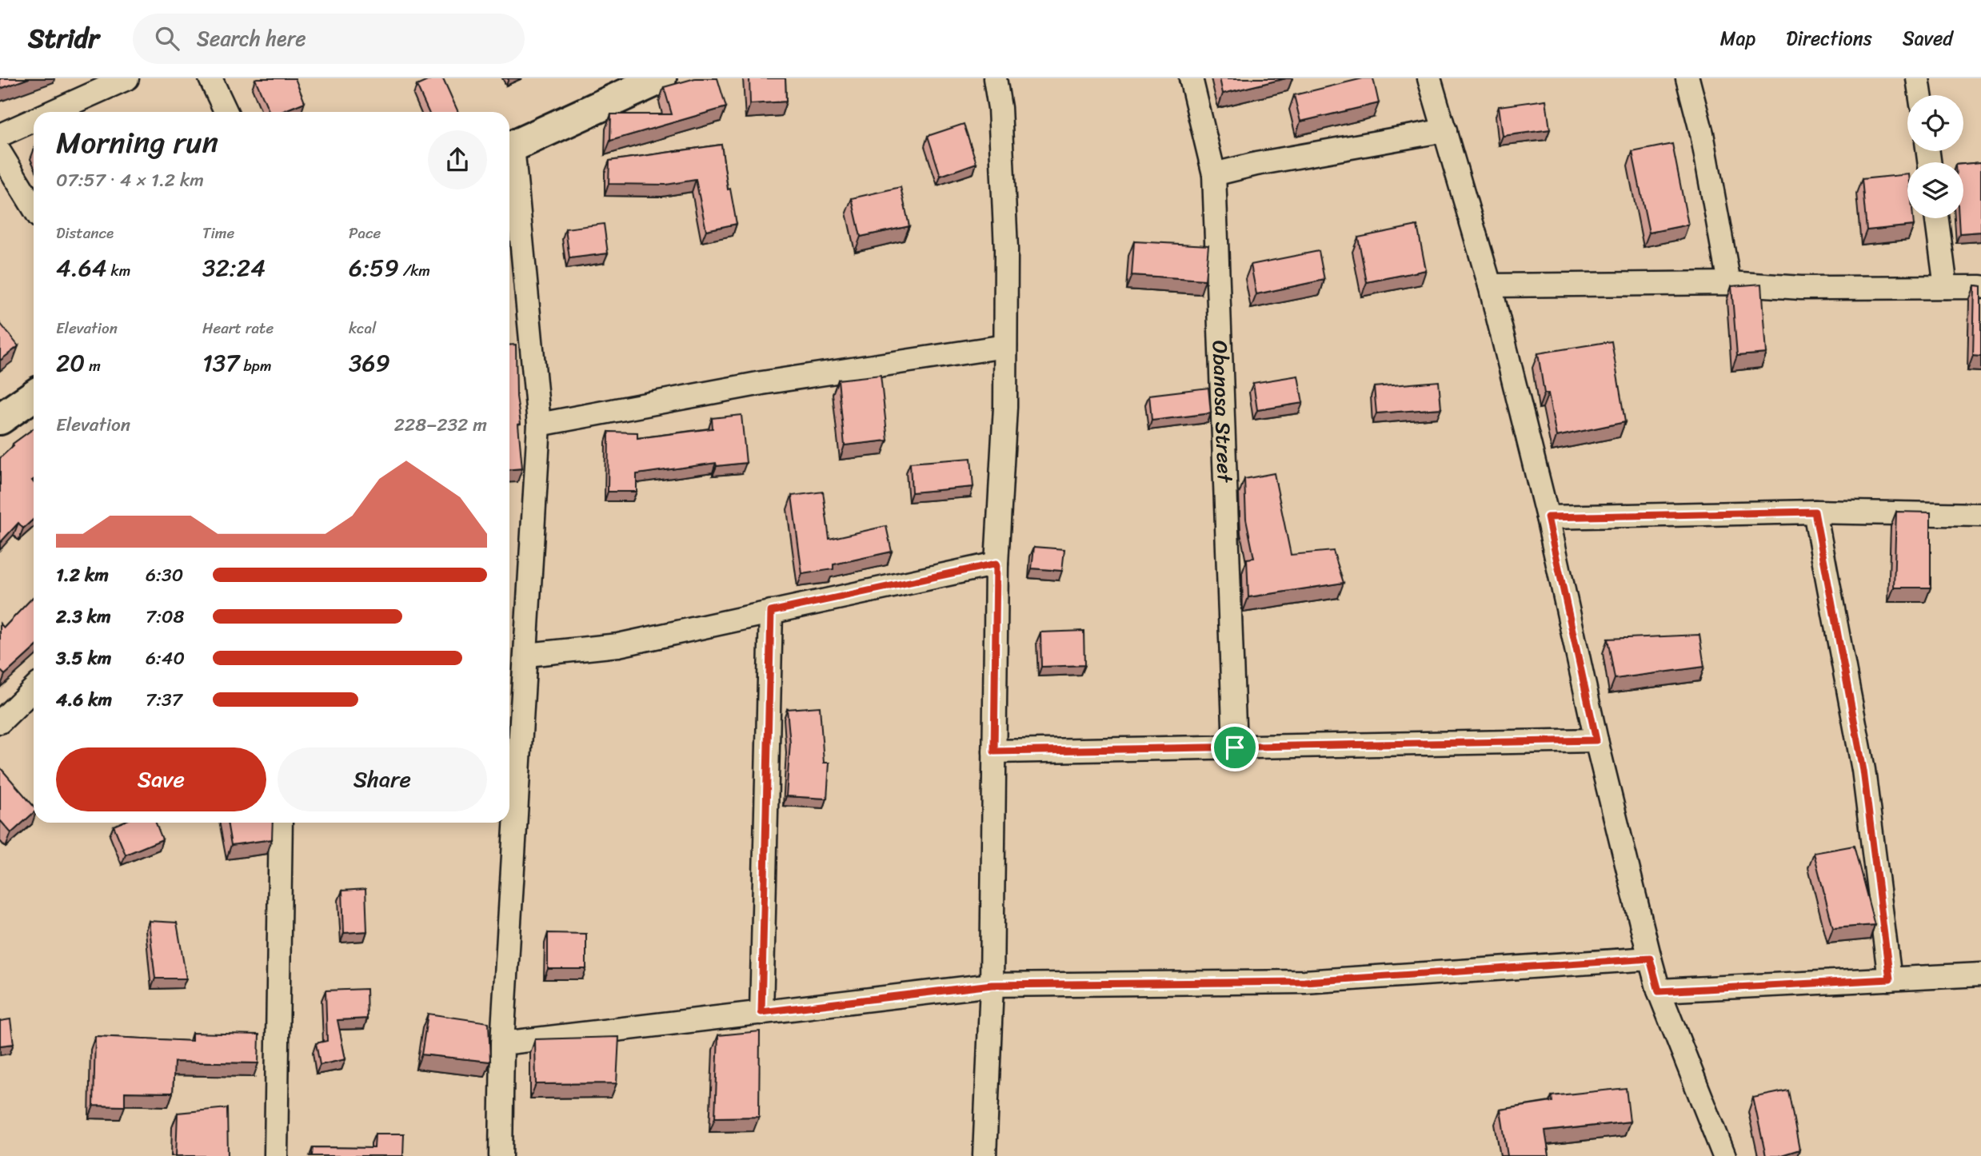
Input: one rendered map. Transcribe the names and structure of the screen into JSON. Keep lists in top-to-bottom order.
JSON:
{
  "streets": {
    "street": ["Obanosa Street"]
  },
  "page": {
    "header": "Stridr",
    "search": "Search here",
    "nav": ["Map", "Directions", "Saved"],
    "heading": ["Morning run", "07:57 · 4 × 1.2 km"],
    "stats": [
      ["Distance", "4.64 km"],
      ["Time", "32:24"],
      ["Pace", "6:59 /km"],
      ["Elevation", "20 m"],
      ["Heart rate", "137 bpm"],
      ["kcal", "369"]
    ],
    "chart": ["Elevation", "228–232 m"],
    "list": [
      {
        "name": "1.2 km",
        "note": "6:30"
      },
      {
        "name": "2.3 km",
        "note": "7:08"
      },
      {
        "name": "3.5 km",
        "note": "6:40"
      },
      {
        "name": "4.6 km",
        "note": "7:37"
      }
    ],
    "buttons": ["Save", "Share"]
  }
}
